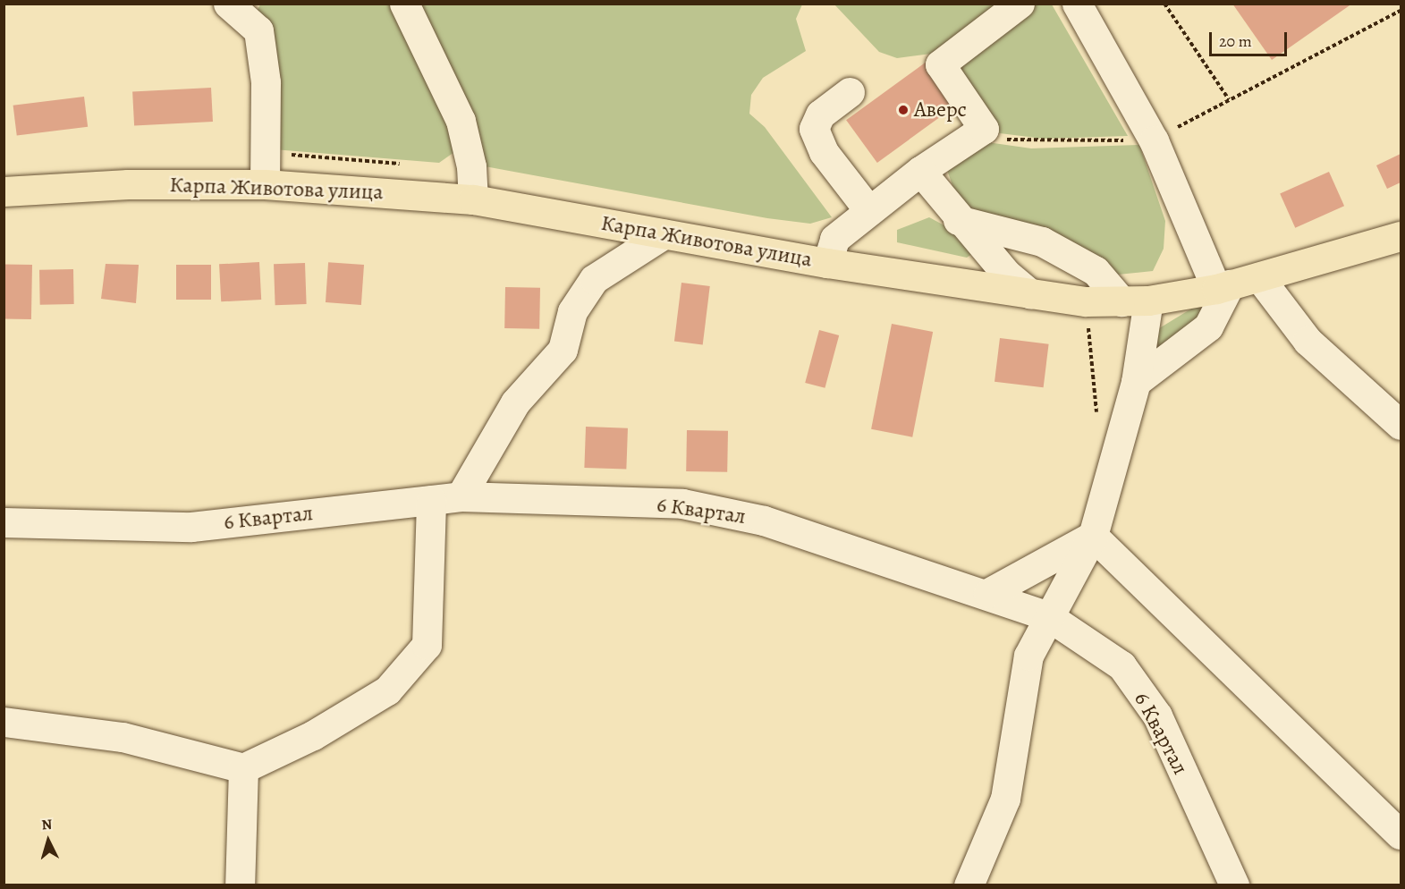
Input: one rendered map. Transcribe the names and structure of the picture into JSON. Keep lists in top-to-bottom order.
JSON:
{
  "streets": {
    "main road": ["Карпа Животова улица"],
    "street": ["6 Квартал"]
  },
  "places": ["Аверс"],
  "scale_bar": "20 m",
  "north": "top"
}
